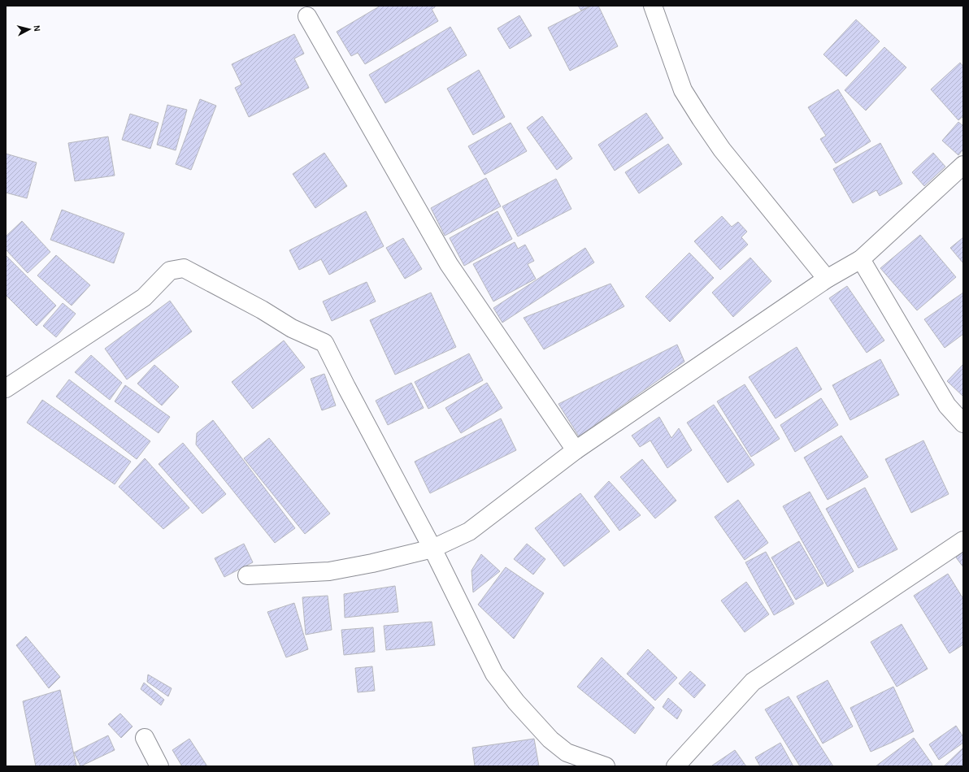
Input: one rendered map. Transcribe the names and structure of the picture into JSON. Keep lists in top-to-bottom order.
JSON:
{
  "north": "right"
}
